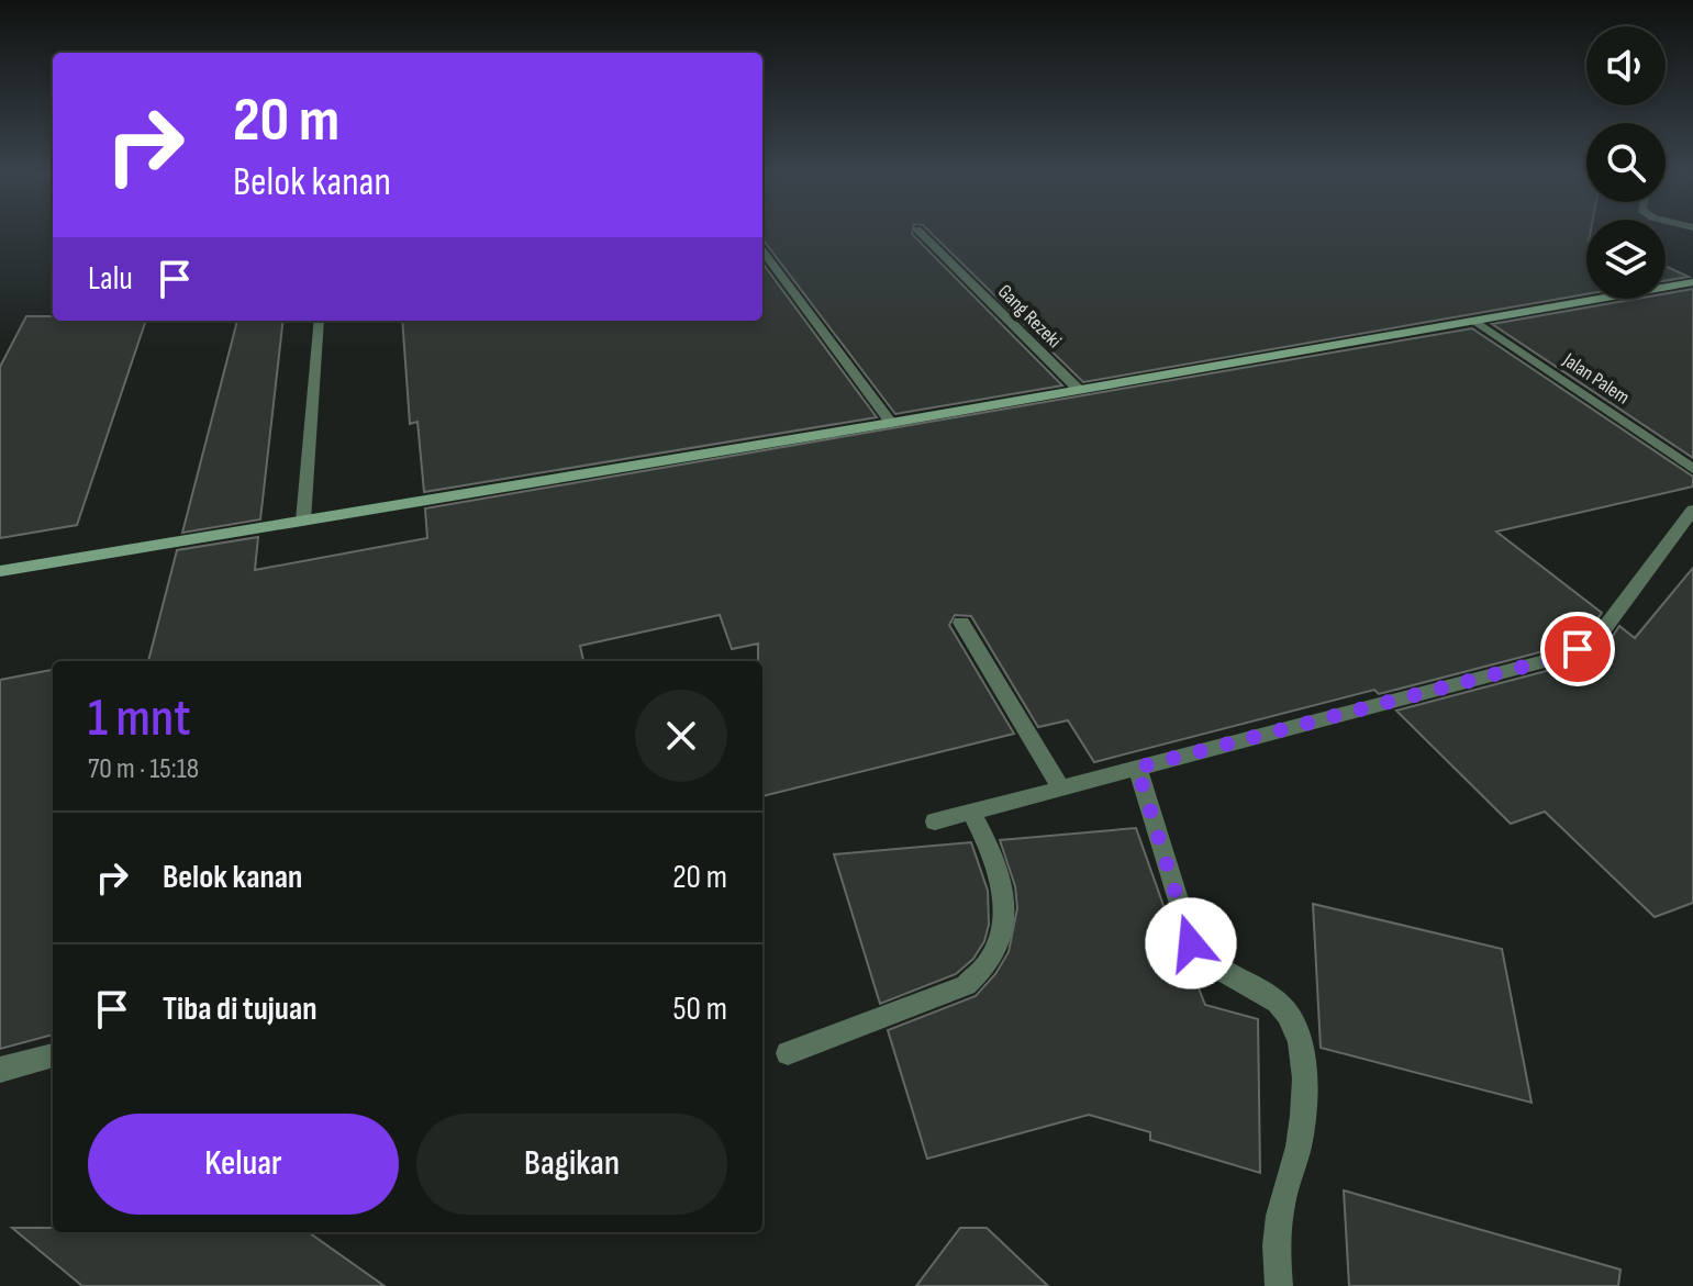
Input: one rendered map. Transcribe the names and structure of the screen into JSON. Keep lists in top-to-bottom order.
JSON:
{
  "streets": {
    "street": ["Gang Rezeki", "Jalan Palem"]
  },
  "page": {
    "turn": ["20 m", "Belok kanan"],
    "then": "Lalu",
    "heading": ["1 mnt", "70 m · 15:18"],
    "list": [
      {
        "name": "Belok kanan",
        "value": "20 m"
      },
      {
        "name": "Tiba di tujuan",
        "value": "50 m"
      }
    ],
    "buttons": ["Keluar", "Bagikan"]
  }
}
